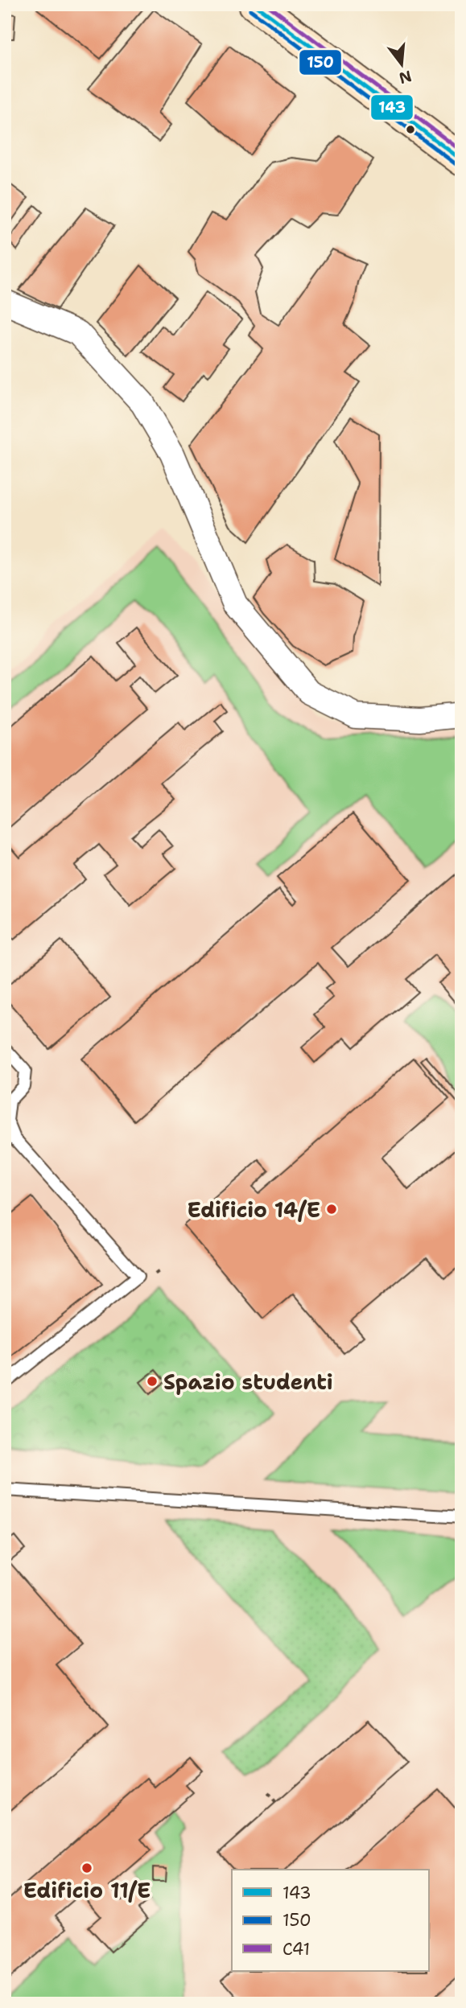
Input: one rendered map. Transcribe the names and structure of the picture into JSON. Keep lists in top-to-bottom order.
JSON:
{
  "places": ["Edificio 14/E", "Spazio studenti", "Edificio 11/E"],
  "lines": ["transit line 143", "transit line C41", "transit line 150"],
  "legend": ["143", "150", "C41"],
  "north": "bottom"
}
